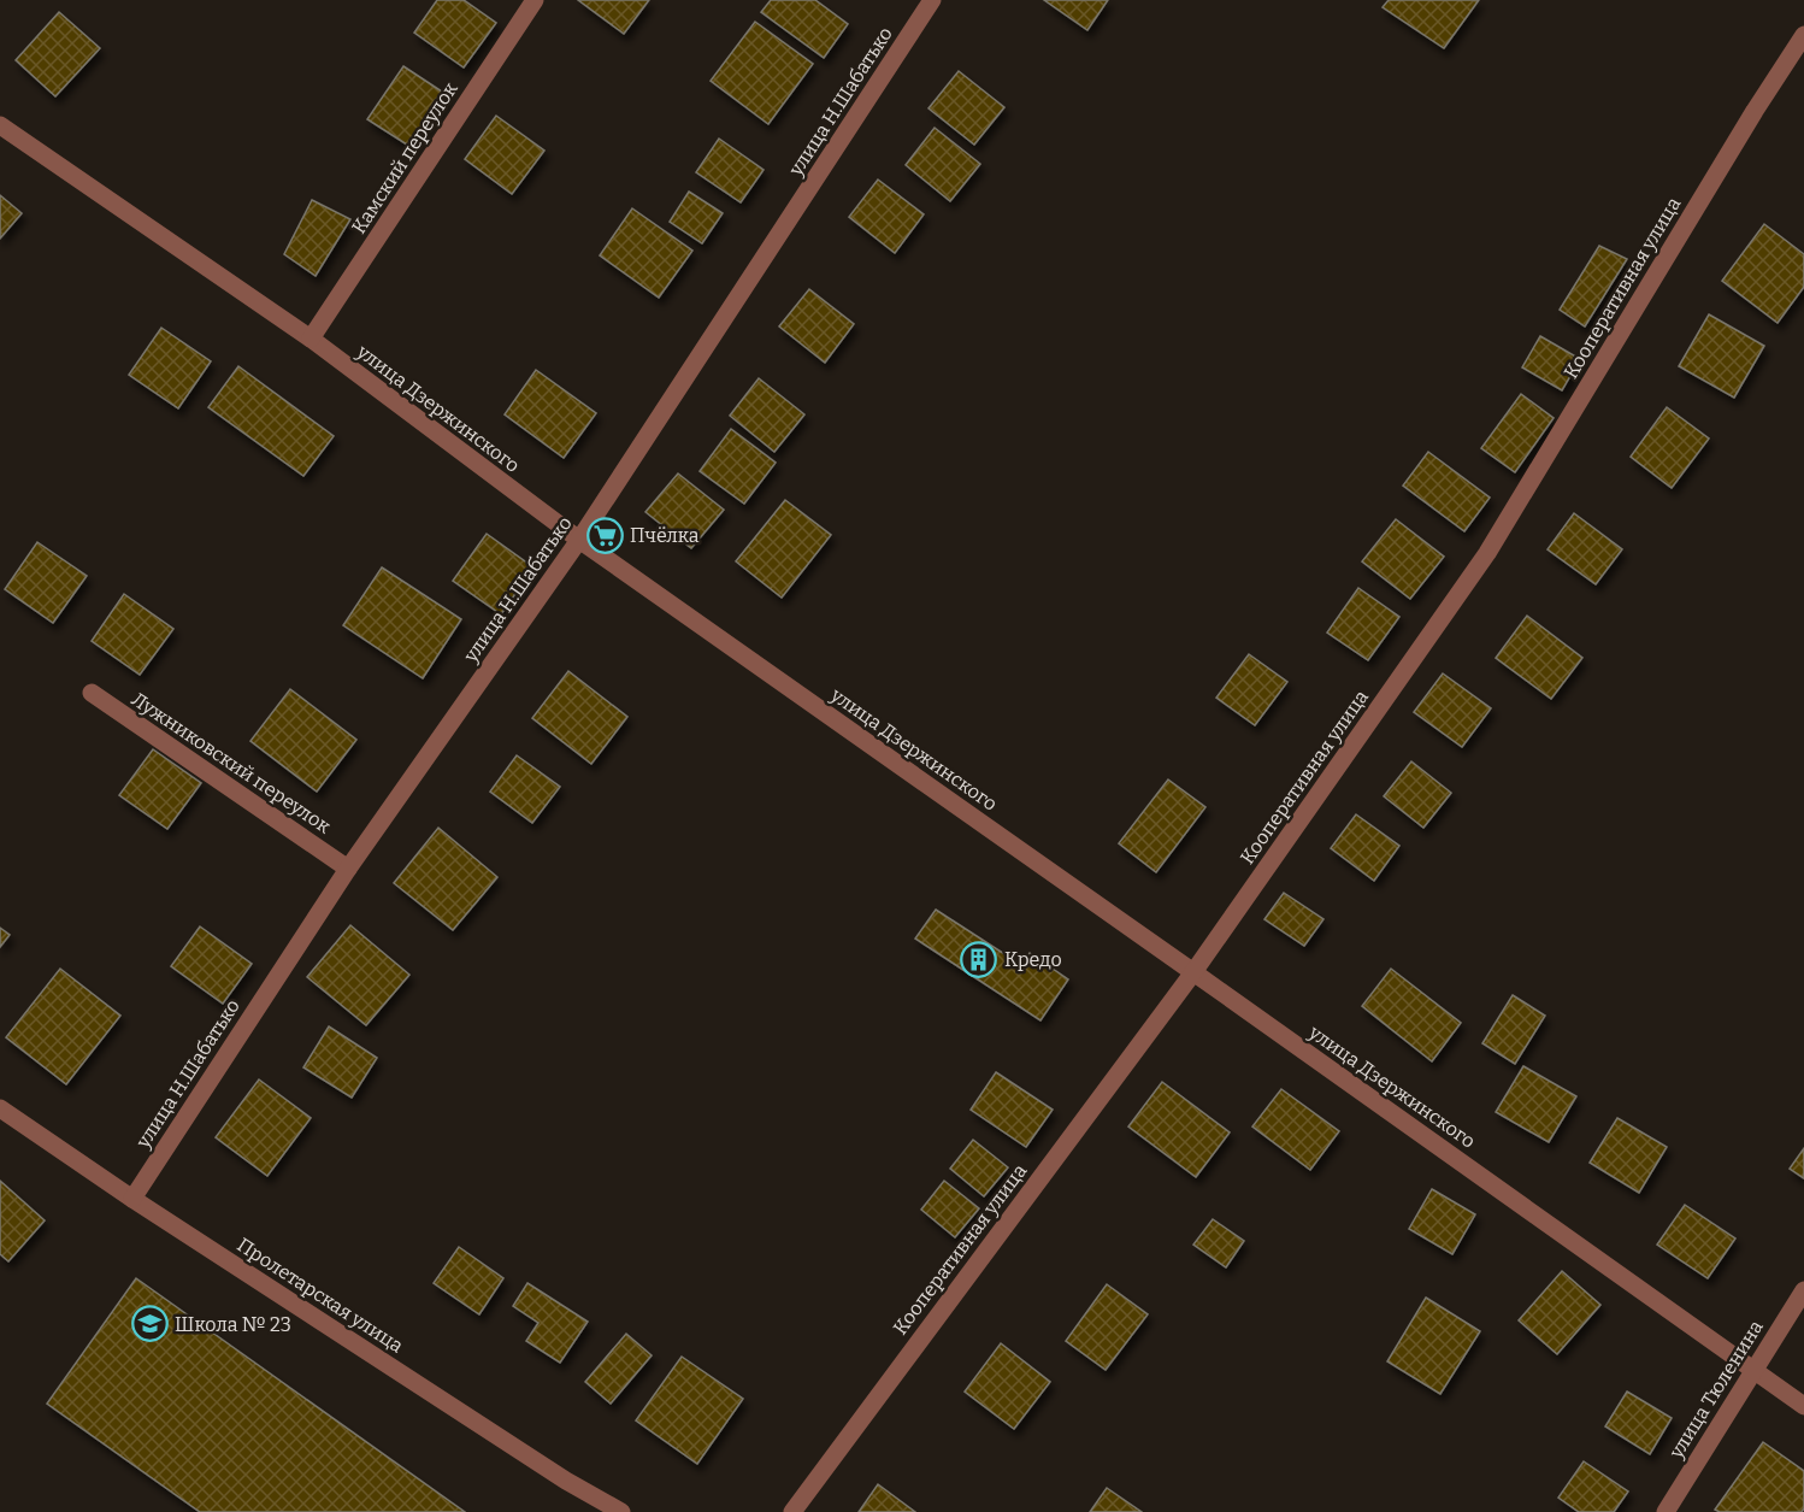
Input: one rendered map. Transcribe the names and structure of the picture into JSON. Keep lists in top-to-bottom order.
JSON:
{
  "streets": {
    "street": [
      "улица Н.Шабатько",
      "Камский переулок",
      "Кооперативная улица",
      "улица Дзержинского",
      "Лужниковский переулок",
      "Пролетарская улица",
      "улица Тюленина"
    ]
  },
  "crossings": [
    ["улица Н.Шабатько", "улица Дзержинского"],
    ["улица Н.Шабатько", "Лужниковский переулок"],
    ["улица Н.Шабатько", "Пролетарская улица"],
    ["Камский переулок", "улица Дзержинского"],
    ["Кооперативная улица", "улица Дзержинского"],
    ["улица Дзержинского", "улица Тюленина"]
  ],
  "places": {
    "supermarket": ["Пчёлка"],
    "building": ["Кредо"],
    "school or university": ["Школа № 23"]
  }
}
